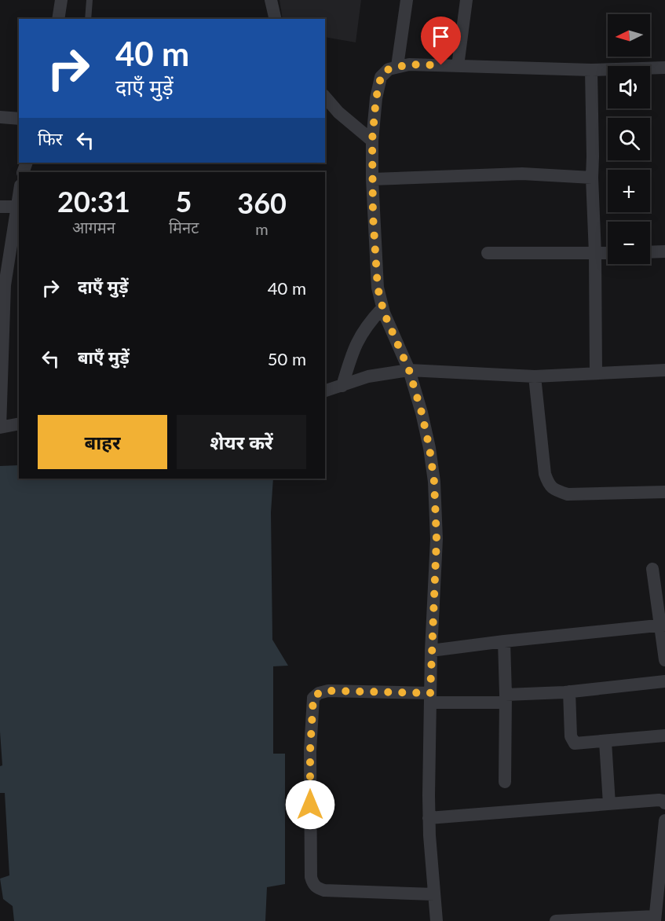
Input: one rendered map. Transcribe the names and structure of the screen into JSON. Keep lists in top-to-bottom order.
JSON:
{
  "north": "left",
  "page": {
    "map_buttons": ["+", "−"],
    "turn": ["40 m", "दाएँ मुड़ें"],
    "then": "फिर",
    "eta": [
      "20:31",
      "आगमन",
      "5",
      "मिनट",
      "360",
      "m"
    ],
    "list": [
      {
        "name": "दाएँ मुड़ें",
        "value": "40 m"
      },
      {
        "name": "बाएँ मुड़ें",
        "value": "50 m"
      }
    ],
    "buttons": ["बाहर", "शेयर करें"]
  }
}
